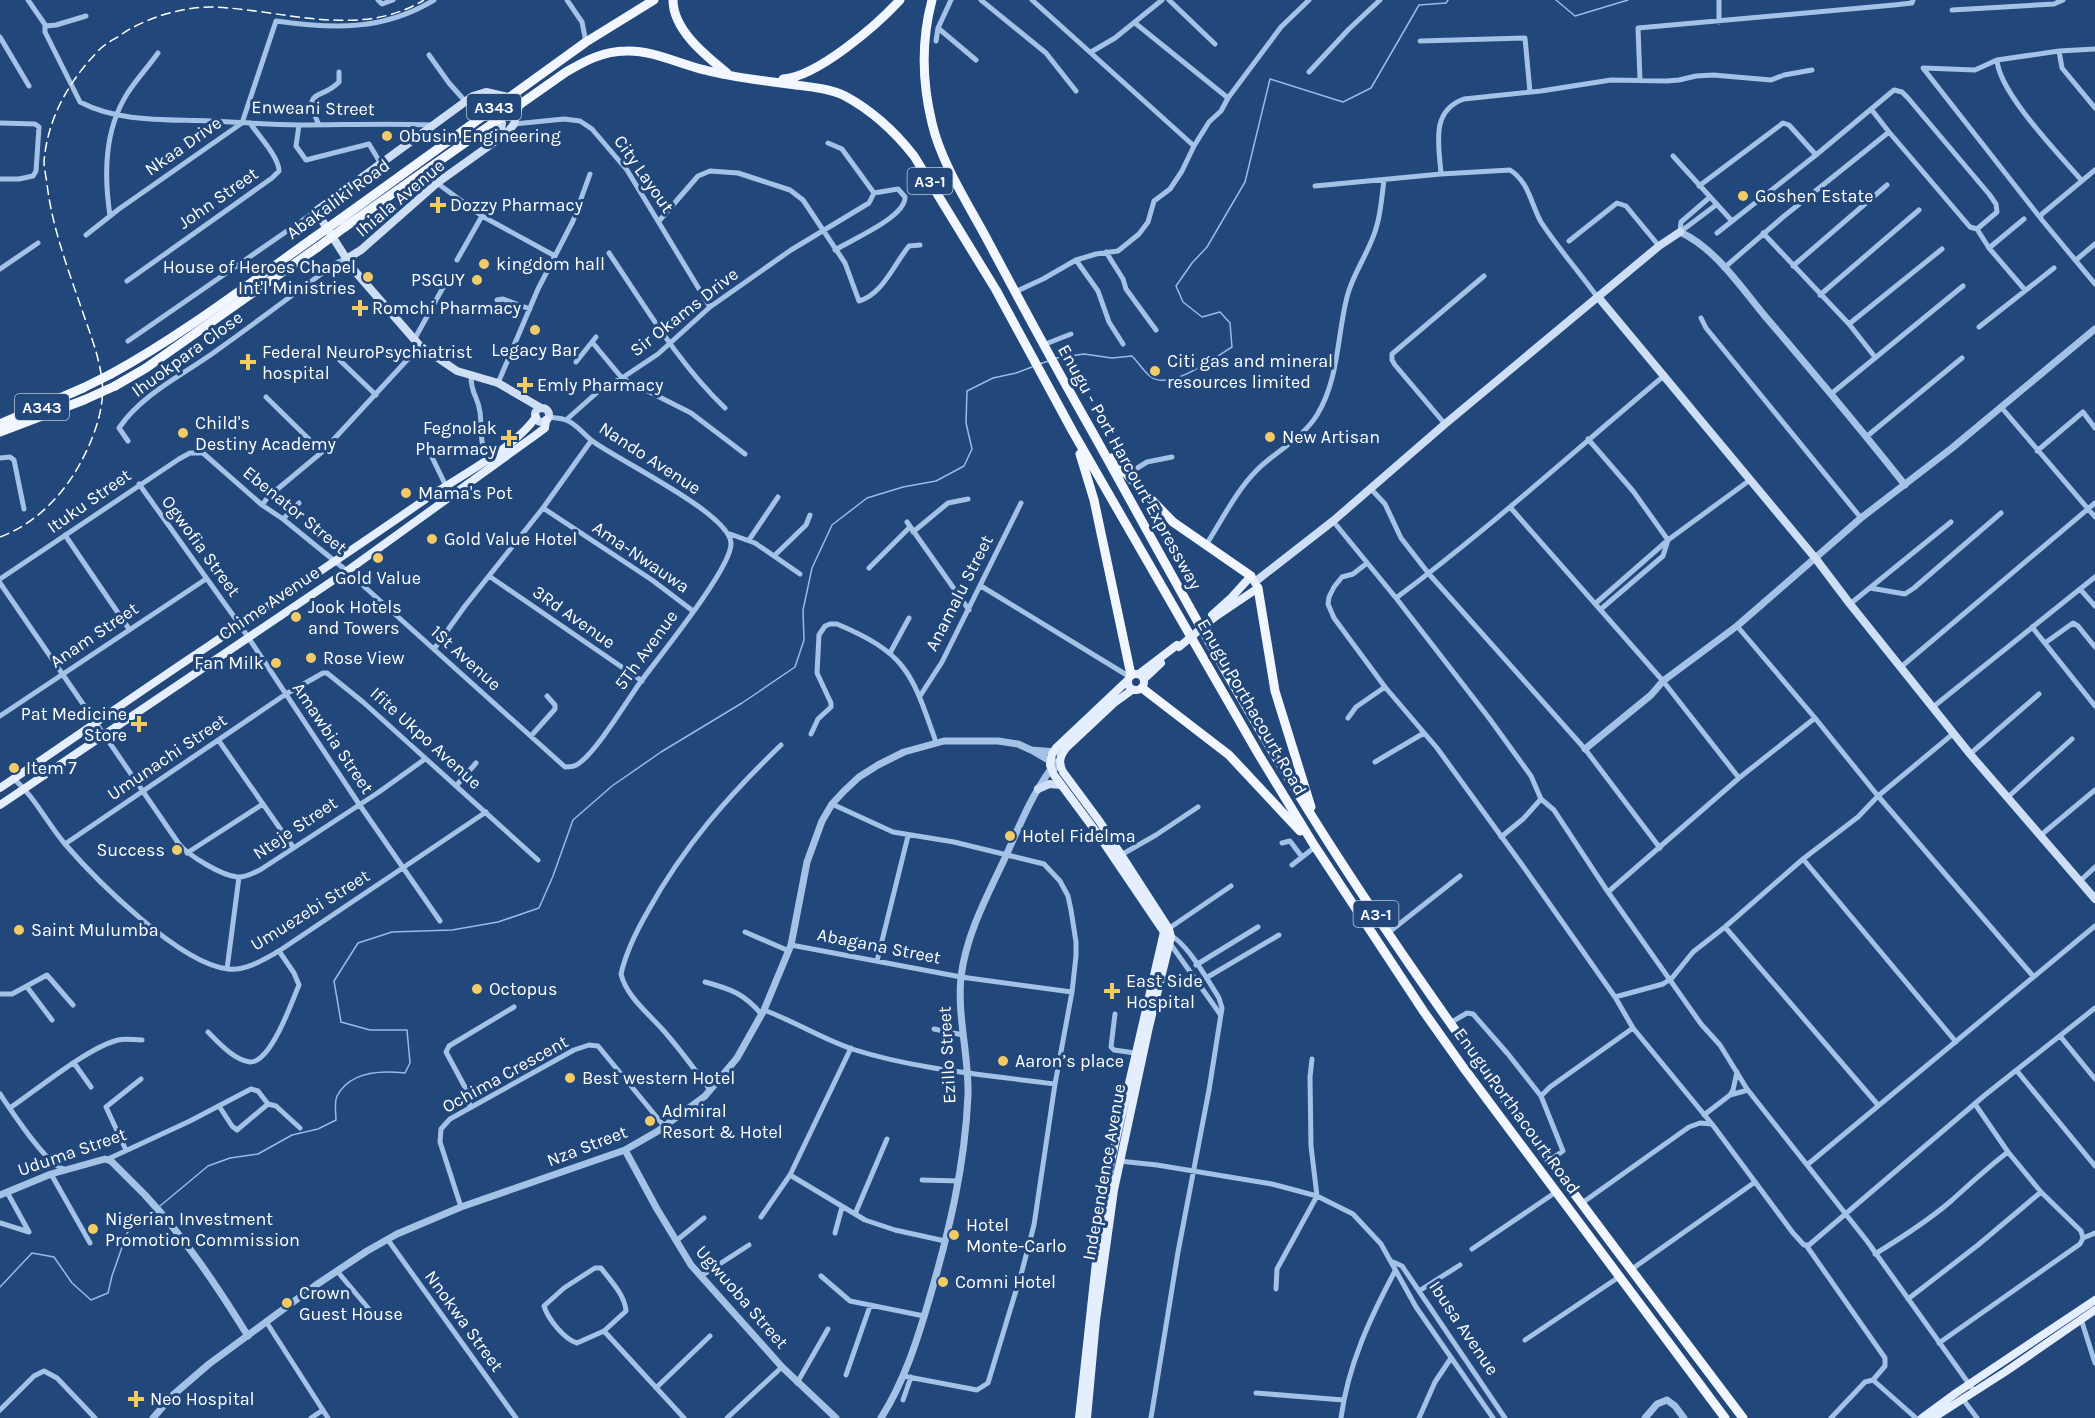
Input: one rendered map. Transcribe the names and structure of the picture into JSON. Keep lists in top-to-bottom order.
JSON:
{
  "streets": {
    "highway": [
      "A343",
      "A3-1",
      "Abakaliki Road",
      "Enugu - Port Harcourt Expressway",
      "Enugu Porthacourt Road"
    ],
    "main road": ["Ihiala Avenue", "Chime Avenue", "Independence Avenue"],
    "street": [
      "Enweani Street",
      "Nkaa Drive",
      "City Layout",
      "John Street",
      "Sir Okams Drive",
      "Ihuokpara Close",
      "Nando Avenue",
      "Ituku Street",
      "Ebenator Street",
      "Ogwofia Street",
      "Ama-Nwauwa",
      "Anamalu Street",
      "3Rd Avenue",
      "Anam Street",
      "5Th Avenue",
      "1St Avenue",
      "Amawbia Street",
      "Ifite Ukpo Avenue",
      "Umunachi Street",
      "Nteje Street",
      "Umuezebi Street",
      "Abagana Street",
      "Ezillo Street",
      "Ochima Crescent",
      "Nza Street",
      "Uduma Street",
      "Ugwuoba Street",
      "Nnokwa Street",
      "Ibusa Avenue"
    ]
  },
  "crossings": [
    ["A343", "Abakaliki Road"],
    ["A343", "Enugu Porthacourt Road"],
    ["Enweani Street", "Nkaa Drive"],
    ["Enweani Street", "John Street"],
    ["City Layout", "Ihiala Avenue"],
    ["City Layout", "Sir Okams Drive"],
    ["Ihiala Avenue", "Abakaliki Road"],
    ["Ihiala Avenue", "Ihuokpara Close"],
    ["Ihiala Avenue", "Chime Avenue"],
    ["Abakaliki Road", "Enugu Porthacourt Road"],
    ["Sir Okams Drive", "Nando Avenue"],
    ["Nando Avenue", "5Th Avenue"],
    ["Ituku Street", "Ebenator Street"],
    ["Ituku Street", "Ogwofia Street"],
    ["Ituku Street", "Nteje Street"],
    ["Ebenator Street", "Chime Avenue"],
    ["Ebenator Street", "1St Avenue"],
    ["Ogwofia Street", "Chime Avenue"],
    ["Ogwofia Street", "Anam Street"],
    ["Ogwofia Street", "Amawbia Street"],
    ["Ama-Nwauwa", "5Th Avenue"],
    ["Chime Avenue", "1St Avenue"],
    ["Chime Avenue", "Amawbia Street"],
    ["Chime Avenue", "Nteje Street"],
    ["3Rd Avenue", "5Th Avenue"],
    ["Anam Street", "Nteje Street"],
    ["5Th Avenue", "1St Avenue"],
    ["Amawbia Street", "Ifite Ukpo Avenue"],
    ["Amawbia Street", "Umunachi Street"],
    ["Amawbia Street", "Nteje Street"],
    ["Amawbia Street", "Umuezebi Street"],
    ["Ifite Ukpo Avenue", "Umunachi Street"],
    ["Ifite Ukpo Avenue", "Nteje Street"],
    ["Ifite Ukpo Avenue", "Umuezebi Street"],
    ["Umunachi Street", "Nteje Street"],
    ["Nteje Street", "Umuezebi Street"],
    ["Abagana Street", "Ezillo Street"],
    ["Abagana Street", "Nza Street"],
    ["Ochima Crescent", "Nza Street"],
    ["Nza Street", "Ugwuoba Street"],
    ["Nza Street", "Nnokwa Street"],
    ["Independence Avenue", "Ibusa Avenue"]
  ],
  "places": {
    "other": [
      "Obusin Engineering",
      "Goshen Estate",
      "kingdom hall",
      "House of Heroes Chapel Int'l Ministries",
      "PSGUY",
      "Legacy Bar",
      "Citi gas and mineral resources limited",
      "Child's Destiny Academy",
      "New Artisan",
      "Mama's Pot",
      "Gold Value Hotel",
      "Gold Value",
      "Jook Hotels and Towers",
      "Rose View",
      "Fan Milk",
      "Item 7",
      "Hotel Fidelma",
      "Success",
      "Saint Mulumba",
      "Octopus",
      "Aaron’s place",
      "Best western Hotel",
      "Admiral Resort & Hotel",
      "Nigerian Investment Promotion Commission",
      "Hotel Monte-Carlo",
      "Comni Hotel",
      "Crown Guest House"
    ],
    "health": [
      "Dozzy Pharmacy",
      "Romchi Pharmacy",
      "Federal NeuroPsychiatrist hospital",
      "Emly Pharmacy",
      "Fegnolak Pharmacy",
      "Pat Medicine Store",
      "East Side Hospital",
      "Neo Hospital"
    ]
  }
}
